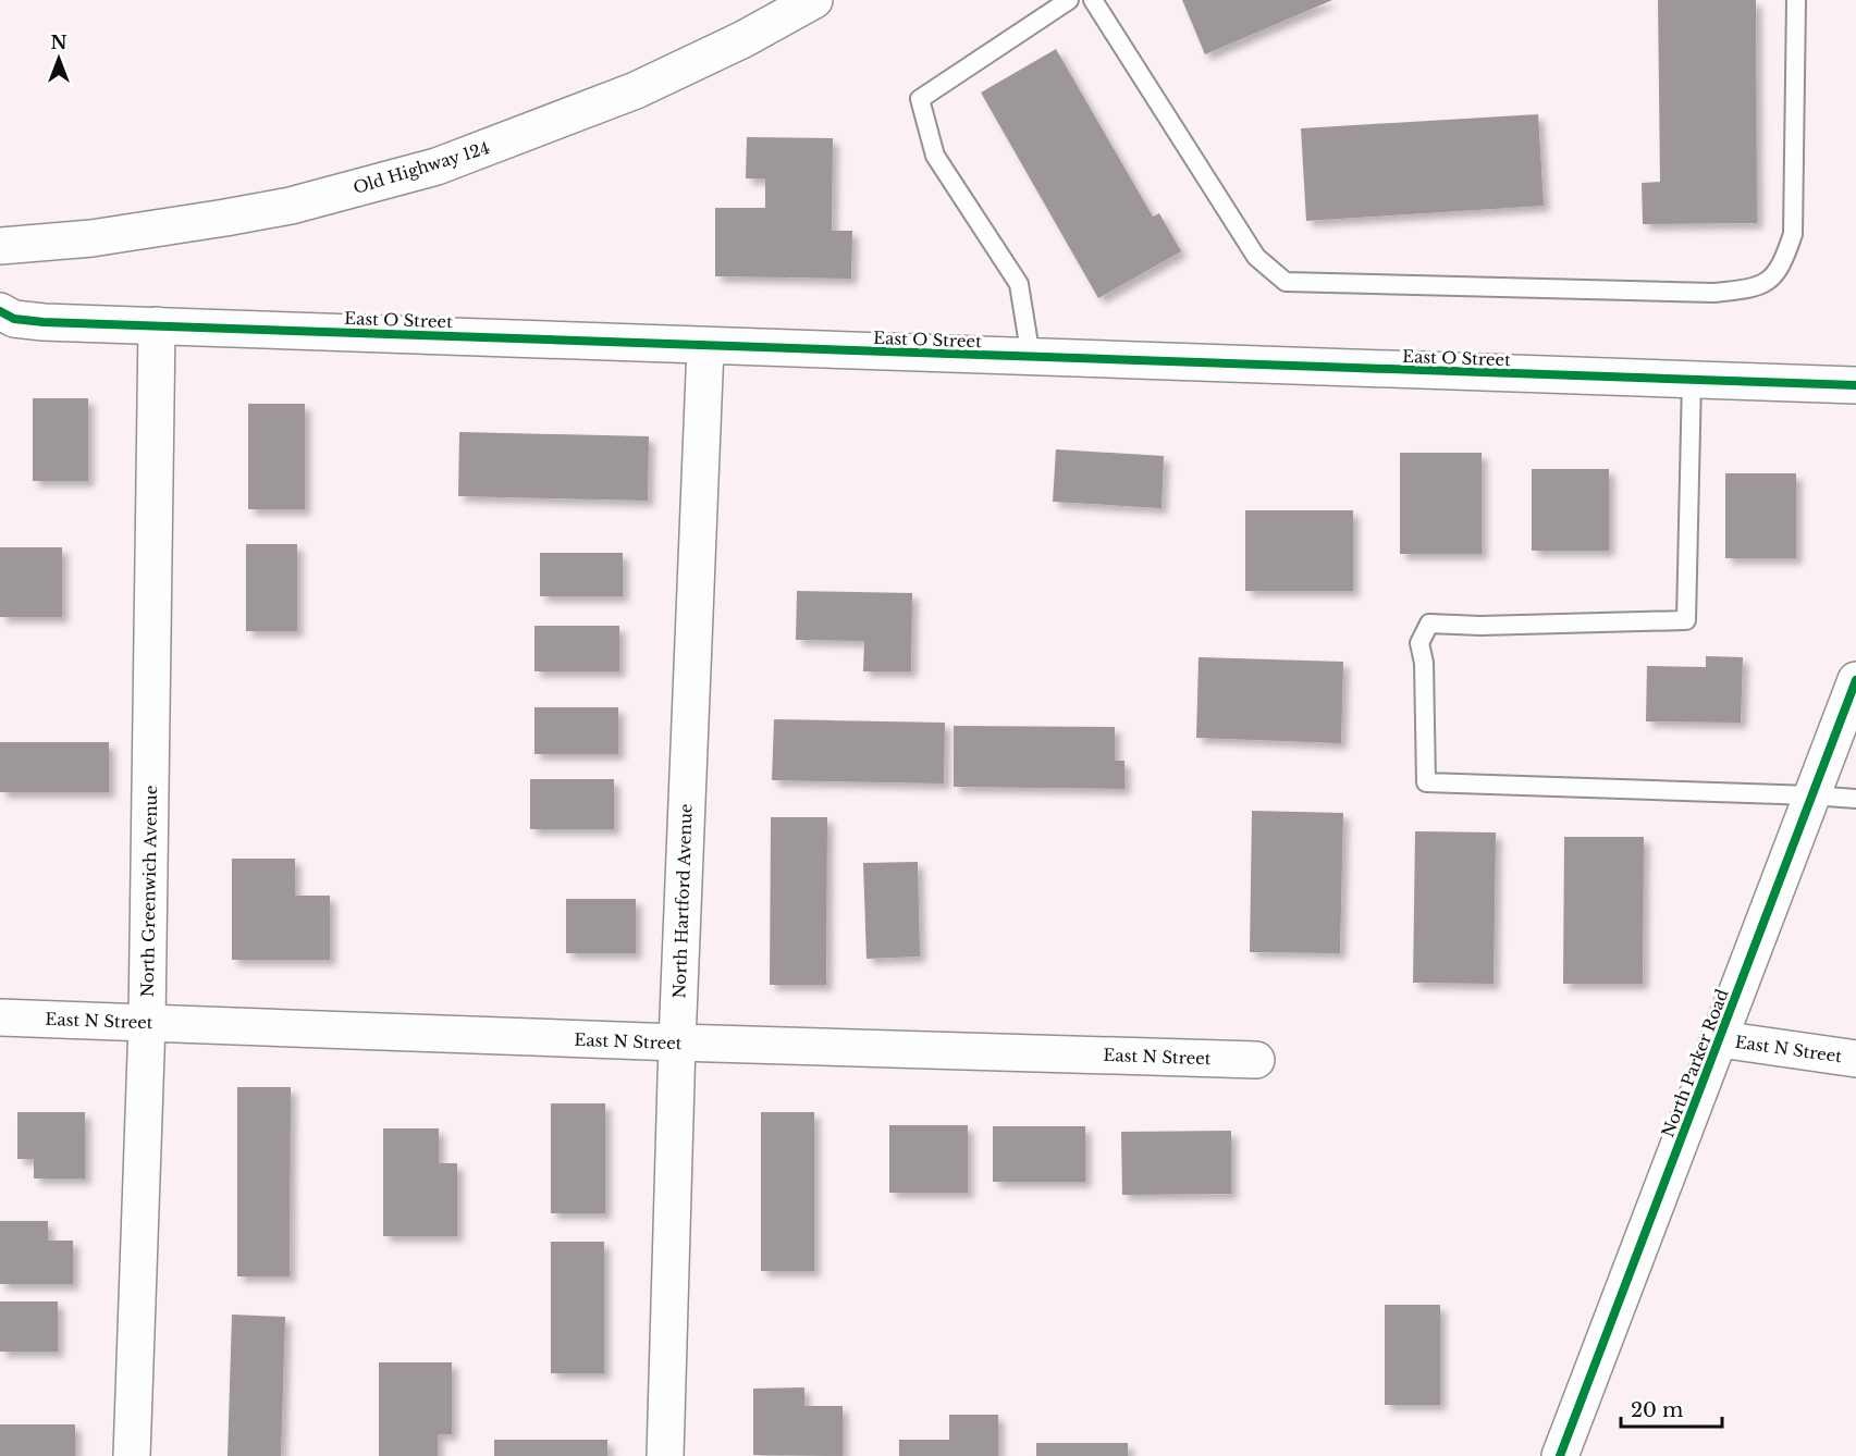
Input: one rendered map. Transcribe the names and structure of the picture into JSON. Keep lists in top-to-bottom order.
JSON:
{
  "streets": {
    "street": [
      "Old Highway 124",
      "East O Street",
      "North Greenwich Avenue",
      "North Hartford Avenue",
      "East N Street",
      "North Parker Road"
    ]
  },
  "crossings": [
    ["East O Street", "North Greenwich Avenue"],
    ["East O Street", "North Hartford Avenue"],
    ["North Greenwich Avenue", "East N Street"],
    ["North Hartford Avenue", "East N Street"],
    ["East N Street", "North Parker Road"]
  ],
  "scale_bar": "20 m",
  "north": "top"
}
